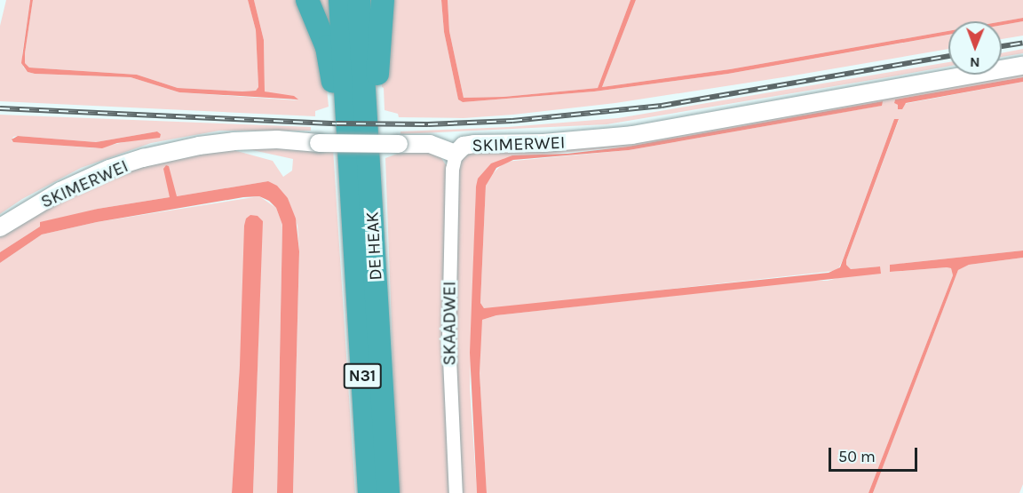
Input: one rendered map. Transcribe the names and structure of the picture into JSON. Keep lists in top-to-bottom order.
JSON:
{
  "streets": {
    "highway": ["DE HEAK", "N31"],
    "street": ["SKIMERWEI", "SKAADWEI"]
  },
  "crossings": [
    ["SKIMERWEI", "SKAADWEI"],
    ["DE HEAK", "N31"]
  ],
  "scale_bar": "50 m",
  "north": "bottom"
}
